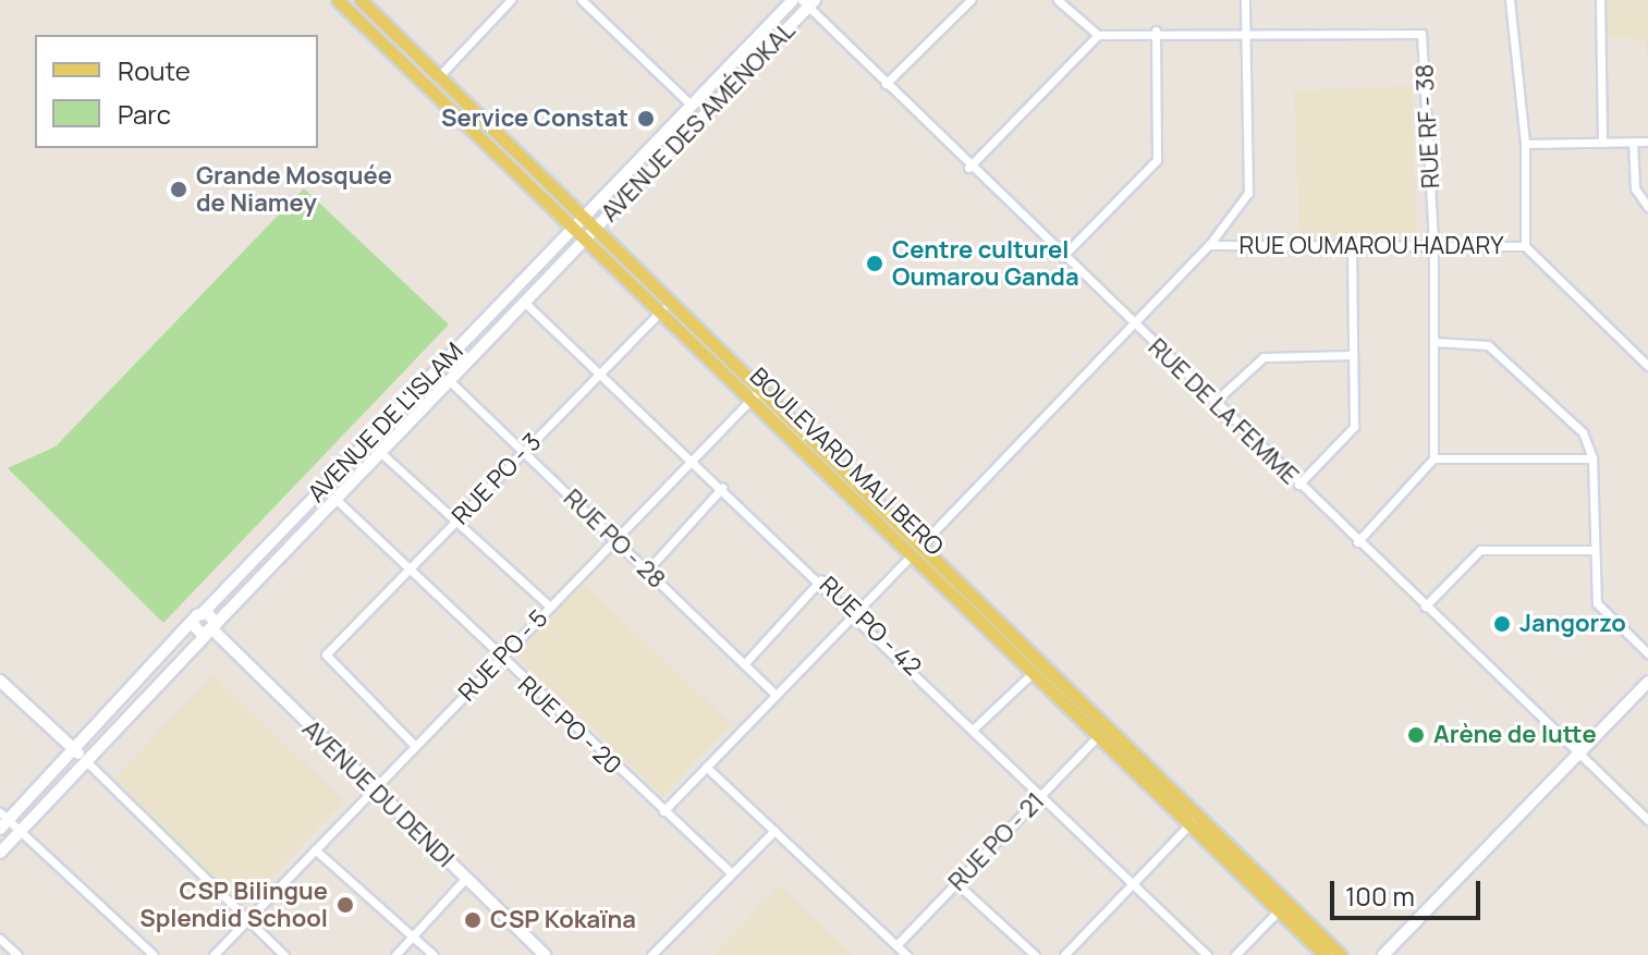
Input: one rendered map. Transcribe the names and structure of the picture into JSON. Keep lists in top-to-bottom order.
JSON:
{
  "streets": {
    "main road": [
      "AVENUE DES AMÉNOKAL",
      "AVENUE DE L'ISLAM",
      "BOULEVARD MALI BERO",
      "AVENUE DU DENDI"
    ],
    "street": [
      "RUE RF - 38",
      "RUE OUMAROU HADARY",
      "RUE DE LA FEMME",
      "RUE PO - 3",
      "RUE PO - 28",
      "RUE PO - 42",
      "RUE PO - 5",
      "RUE PO - 20",
      "RUE PO - 21"
    ]
  },
  "crossings": [
    ["AVENUE DES AMÉNOKAL", "RUE DE LA FEMME"],
    ["AVENUE DES AMÉNOKAL", "AVENUE DE L'ISLAM"],
    ["AVENUE DES AMÉNOKAL", "BOULEVARD MALI BERO"],
    ["RUE RF - 38", "RUE OUMAROU HADARY"],
    ["RUE OUMAROU HADARY", "RUE DE LA FEMME"],
    ["RUE OUMAROU HADARY", "BOULEVARD MALI BERO"],
    ["RUE OUMAROU HADARY", "RUE PO - 28"],
    ["RUE OUMAROU HADARY", "RUE PO - 42"],
    ["RUE OUMAROU HADARY", "RUE PO - 20"],
    ["AVENUE DE L'ISLAM", "BOULEVARD MALI BERO"],
    ["AVENUE DE L'ISLAM", "RUE PO - 28"],
    ["AVENUE DE L'ISLAM", "RUE PO - 42"],
    ["AVENUE DE L'ISLAM", "RUE PO - 20"],
    ["AVENUE DE L'ISLAM", "AVENUE DU DENDI"],
    ["BOULEVARD MALI BERO", "RUE PO - 3"],
    ["BOULEVARD MALI BERO", "RUE PO - 5"],
    ["BOULEVARD MALI BERO", "RUE PO - 21"],
    ["RUE PO - 3", "RUE PO - 28"],
    ["RUE PO - 3", "RUE PO - 42"],
    ["RUE PO - 3", "RUE PO - 5"],
    ["RUE PO - 3", "RUE PO - 20"],
    ["RUE PO - 28", "RUE PO - 5"],
    ["RUE PO - 42", "RUE PO - 5"],
    ["RUE PO - 42", "RUE PO - 21"],
    ["RUE PO - 5", "RUE PO - 20"],
    ["RUE PO - 5", "AVENUE DU DENDI"]
  ],
  "places": [
    "Service Constat",
    "Grande Mosquée de Niamey",
    "Centre culturel Oumarou Ganda",
    "Jangorzo",
    "Arène de lutte",
    "CSP Bilingue Splendid School",
    "CSP Kokaïna"
  ],
  "legend": ["Route", "Parc"],
  "scale_bar": "100 m"
}
